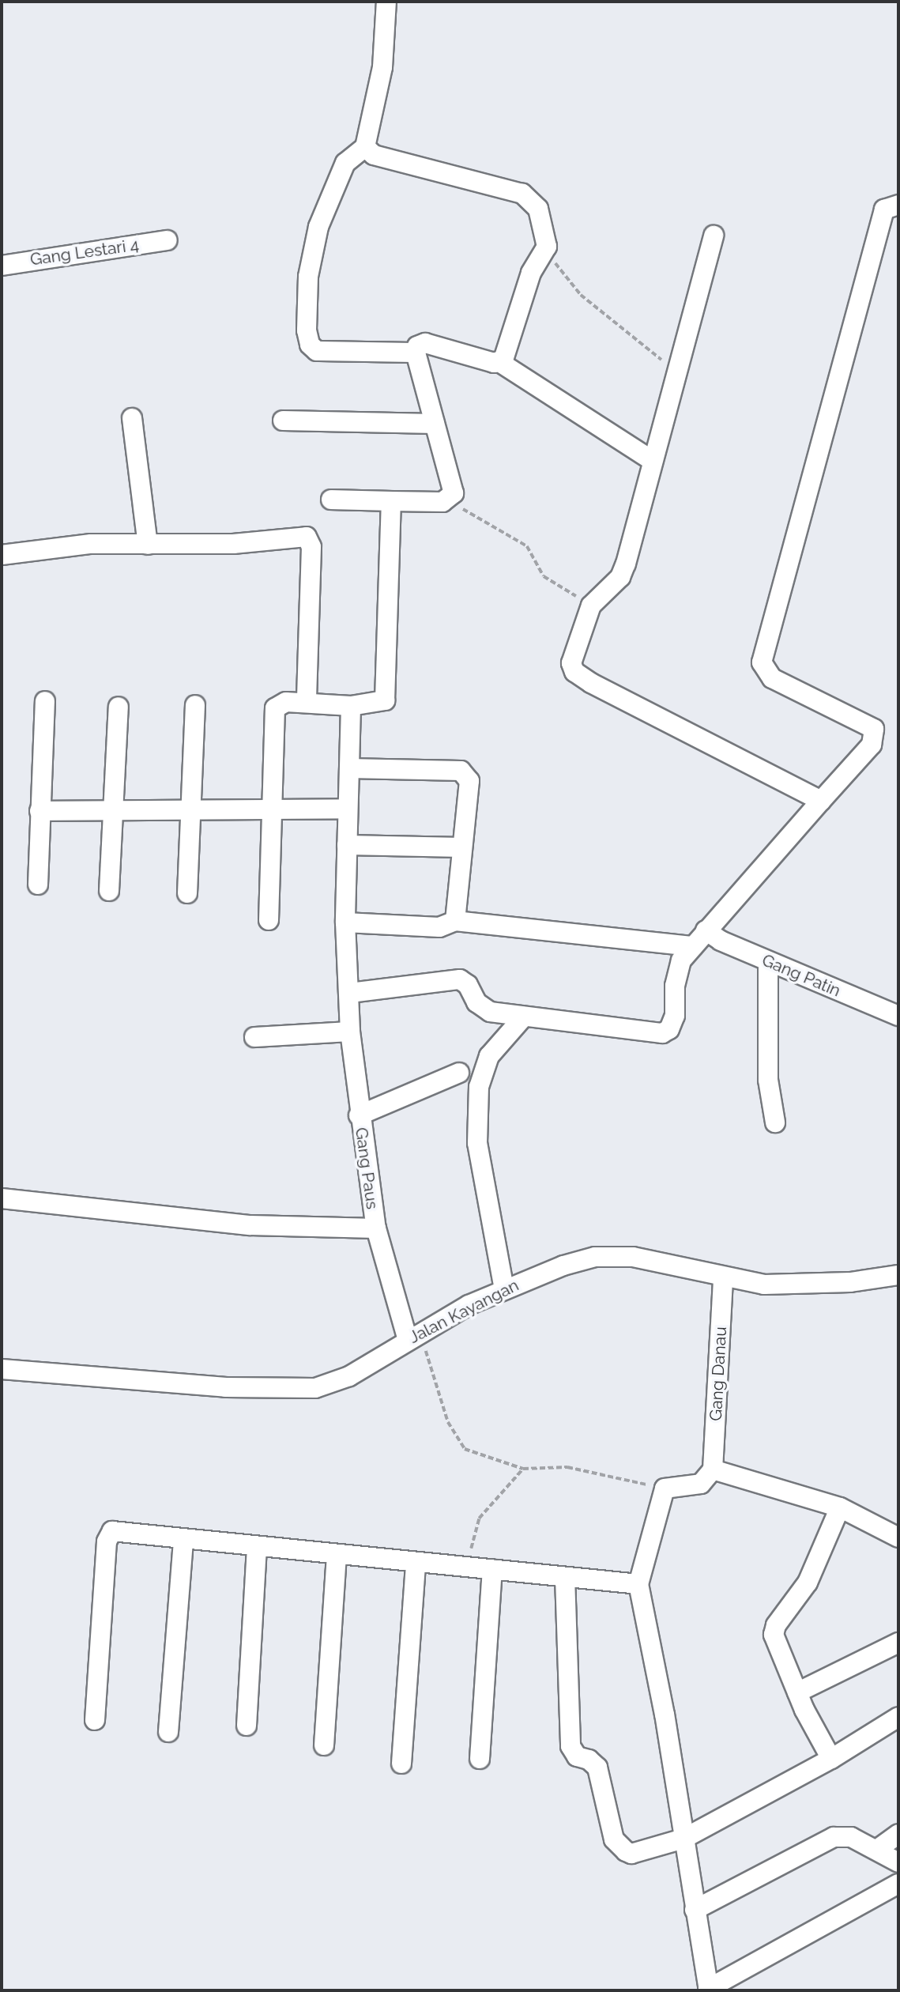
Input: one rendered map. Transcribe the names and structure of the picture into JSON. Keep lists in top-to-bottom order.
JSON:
{
  "streets": {
    "street": [
      "Gang Lestari 4",
      "Gang Patin",
      "Gang Paus",
      "Jalan Kayangan",
      "Gang Danau"
    ]
  },
  "crossings": [
    ["Gang Paus", "Jalan Kayangan"],
    ["Jalan Kayangan", "Gang Danau"]
  ]
}
